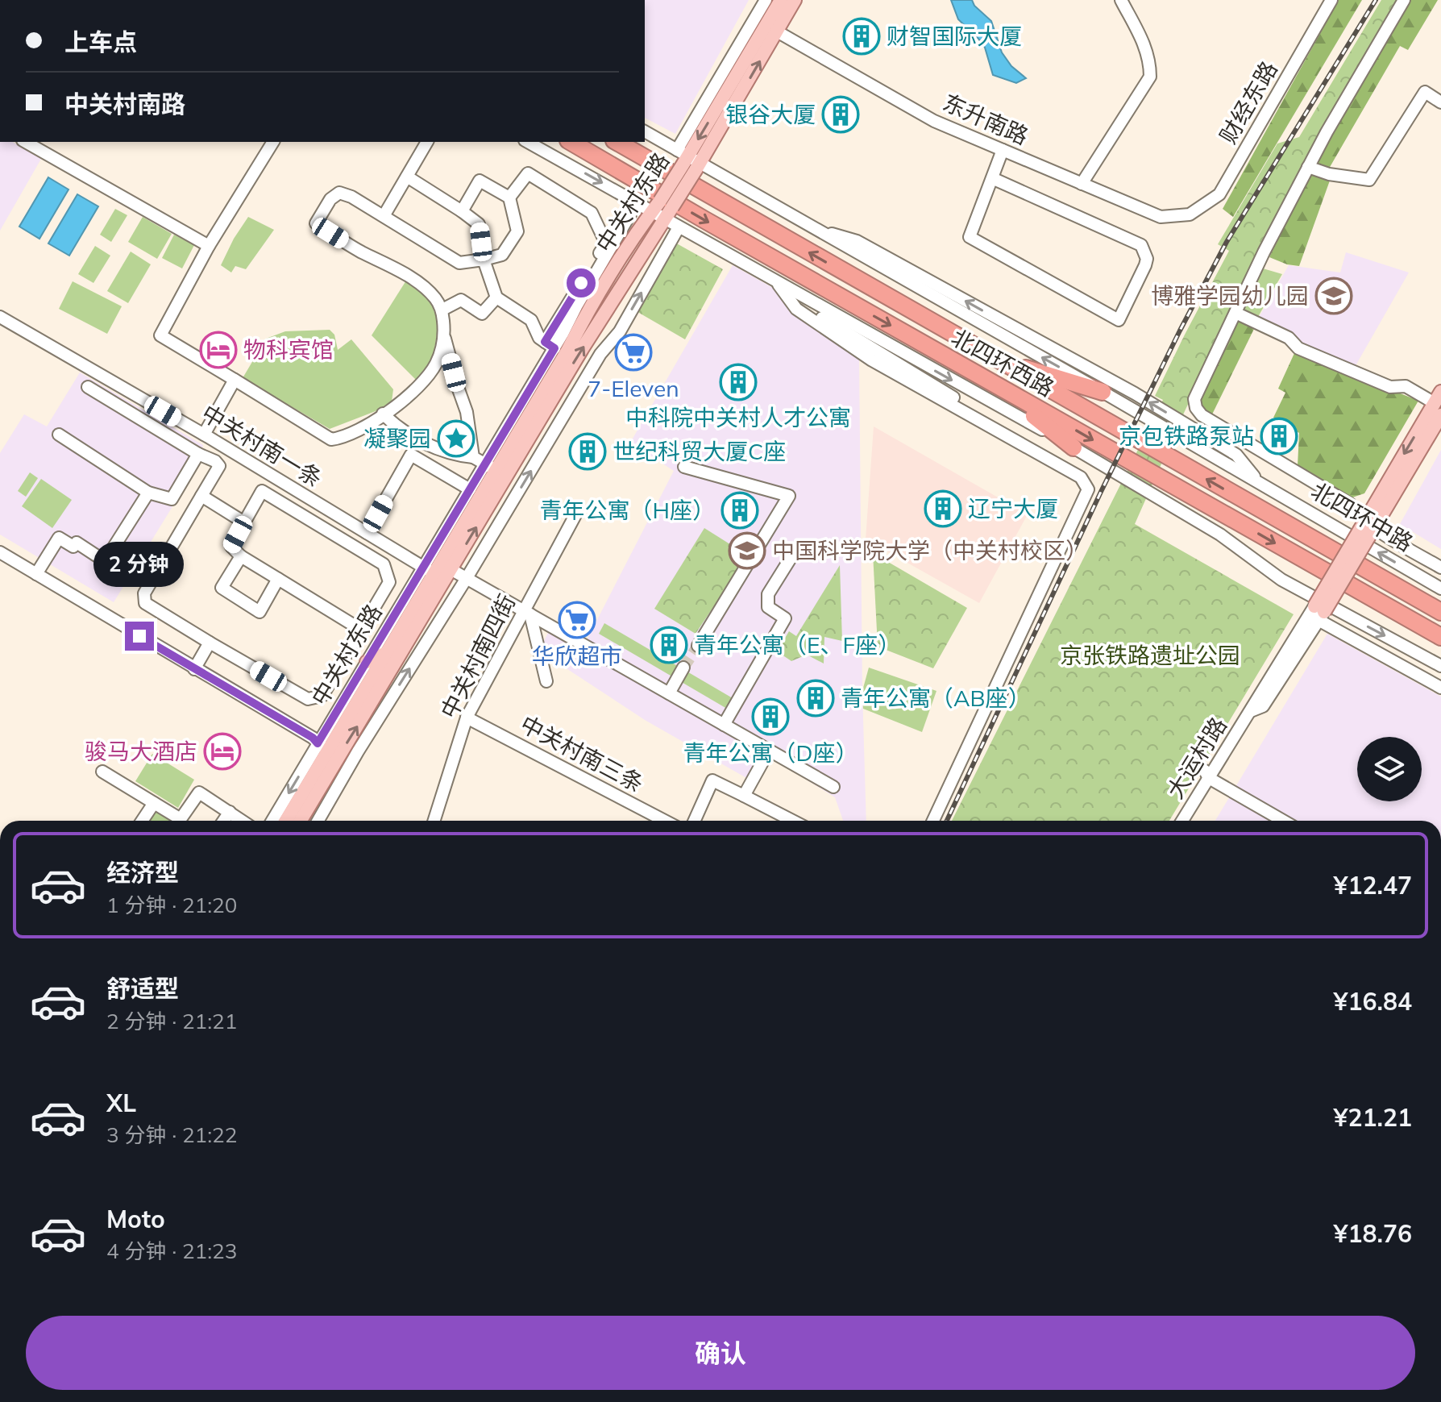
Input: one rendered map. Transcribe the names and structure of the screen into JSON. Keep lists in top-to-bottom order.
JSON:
{
  "streets": {
    "highway": ["北四环西路"],
    "main road": ["中关村东路", "大运村路"],
    "street": [
      "财经东路",
      "东升南路",
      "中关村南一条",
      "北四环中路",
      "中关村南四街",
      "中关村南三条"
    ]
  },
  "crossings": [
    ["财经东路", "东升南路"],
    ["东升南路", "中关村东路"],
    ["中关村东路", "北四环西路"],
    ["中关村东路", "中关村南一条"],
    ["北四环西路", "北四环中路"],
    ["中关村南四街", "中关村南三条"]
  ],
  "parks": ["京张铁路遗址公园"],
  "places": {
    "building": [
      "财智国际大厦",
      "银谷大厦",
      "中科院中关村人才公寓",
      "京包铁路泵站",
      "世纪科贸大厦C座",
      "辽宁大厦",
      "青年公寓（H座）",
      "青年公寓（E、F座）",
      "青年公寓（AB座）",
      "青年公寓（D座）"
    ],
    "school or university": ["博雅学园幼儿园", "中国科学院大学（中关村校区）"],
    "hotel": ["物科宾馆", "骏马大酒店"],
    "supermarket": ["7-Eleven", "华欣超市"],
    "place": ["凝聚园"]
  },
  "page": {
    "banner": ["上车点", "中关村南路"],
    "bubble": "2 分钟",
    "list": [
      {
        "name": "经济型",
        "note": "1 分钟 · 21:20",
        "value": "¥12.47"
      },
      {
        "name": "舒适型",
        "note": "2 分钟 · 21:21",
        "value": "¥16.84"
      },
      {
        "name": "XL",
        "note": "3 分钟 · 21:22",
        "value": "¥21.21"
      },
      {
        "name": "Moto",
        "note": "4 分钟 · 21:23",
        "value": "¥18.76"
      }
    ],
    "buttons": "确认"
  }
}
